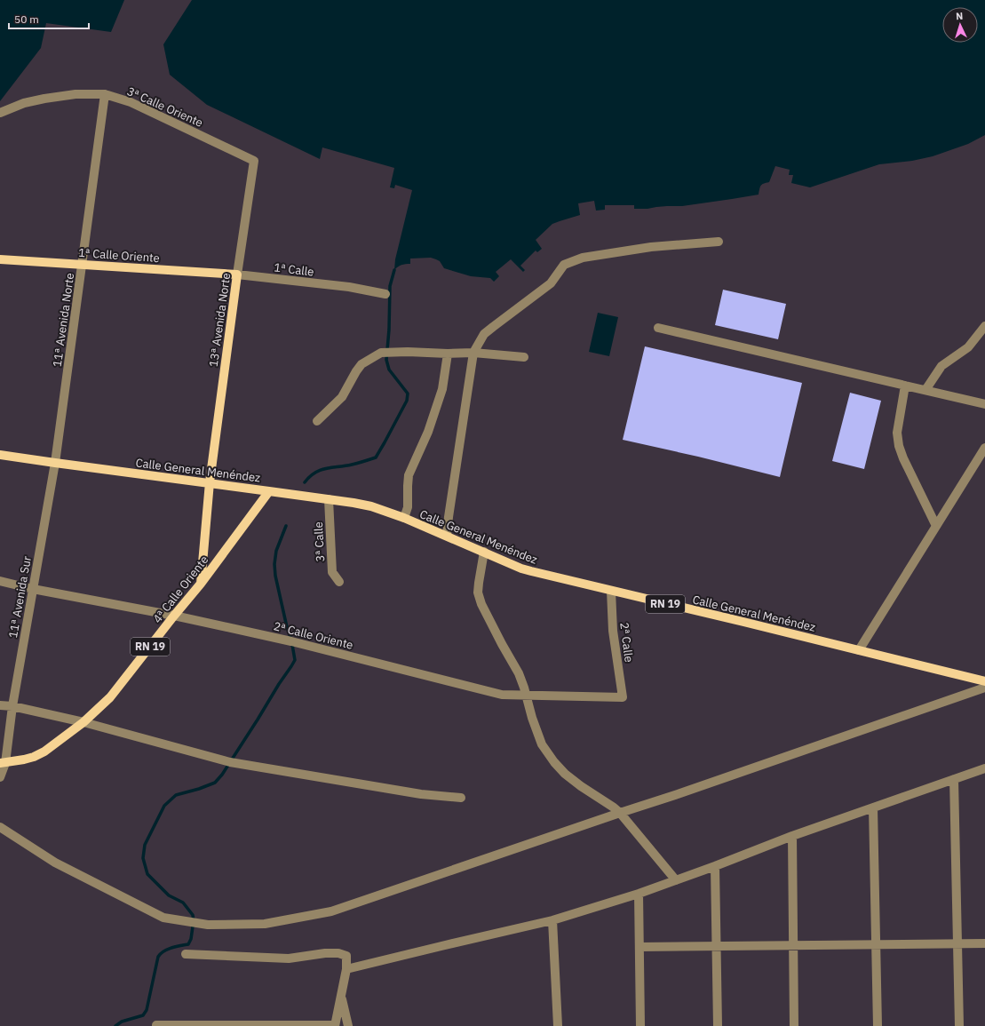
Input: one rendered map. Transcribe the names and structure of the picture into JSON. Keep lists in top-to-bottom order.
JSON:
{
  "streets": {
    "main road": [
      "1ª Calle Oriente",
      "13ª Avenida Norte",
      "Calle General Menéndez",
      "4ª Calle Oriente",
      "RN 19"
    ],
    "street": [
      "3ª Calle Oriente",
      "1ª Calle",
      "11ª Avenida Norte",
      "3ª Calle",
      "11ª Avenida Sur",
      "2ª Calle Oriente",
      "2ª Calle"
    ]
  },
  "crossings": [
    ["3ª Calle Oriente", "11ª Avenida Norte"],
    ["3ª Calle Oriente", "13ª Avenida Norte"],
    ["1ª Calle Oriente", "1ª Calle"],
    ["1ª Calle Oriente", "11ª Avenida Norte"],
    ["1ª Calle Oriente", "13ª Avenida Norte"],
    ["1ª Calle", "13ª Avenida Norte"],
    ["11ª Avenida Norte", "Calle General Menéndez"],
    ["11ª Avenida Norte", "11ª Avenida Sur"],
    ["13ª Avenida Norte", "Calle General Menéndez"],
    ["13ª Avenida Norte", "4ª Calle Oriente"],
    ["Calle General Menéndez", "3ª Calle"],
    ["Calle General Menéndez", "4ª Calle Oriente"],
    ["Calle General Menéndez", "11ª Avenida Sur"],
    ["Calle General Menéndez", "2ª Calle"],
    ["4ª Calle Oriente", "11ª Avenida Sur"],
    ["4ª Calle Oriente", "2ª Calle Oriente"],
    ["11ª Avenida Sur", "2ª Calle Oriente"],
    ["2ª Calle Oriente", "2ª Calle"]
  ],
  "scale_bar": "50 m",
  "north": "top"
}
